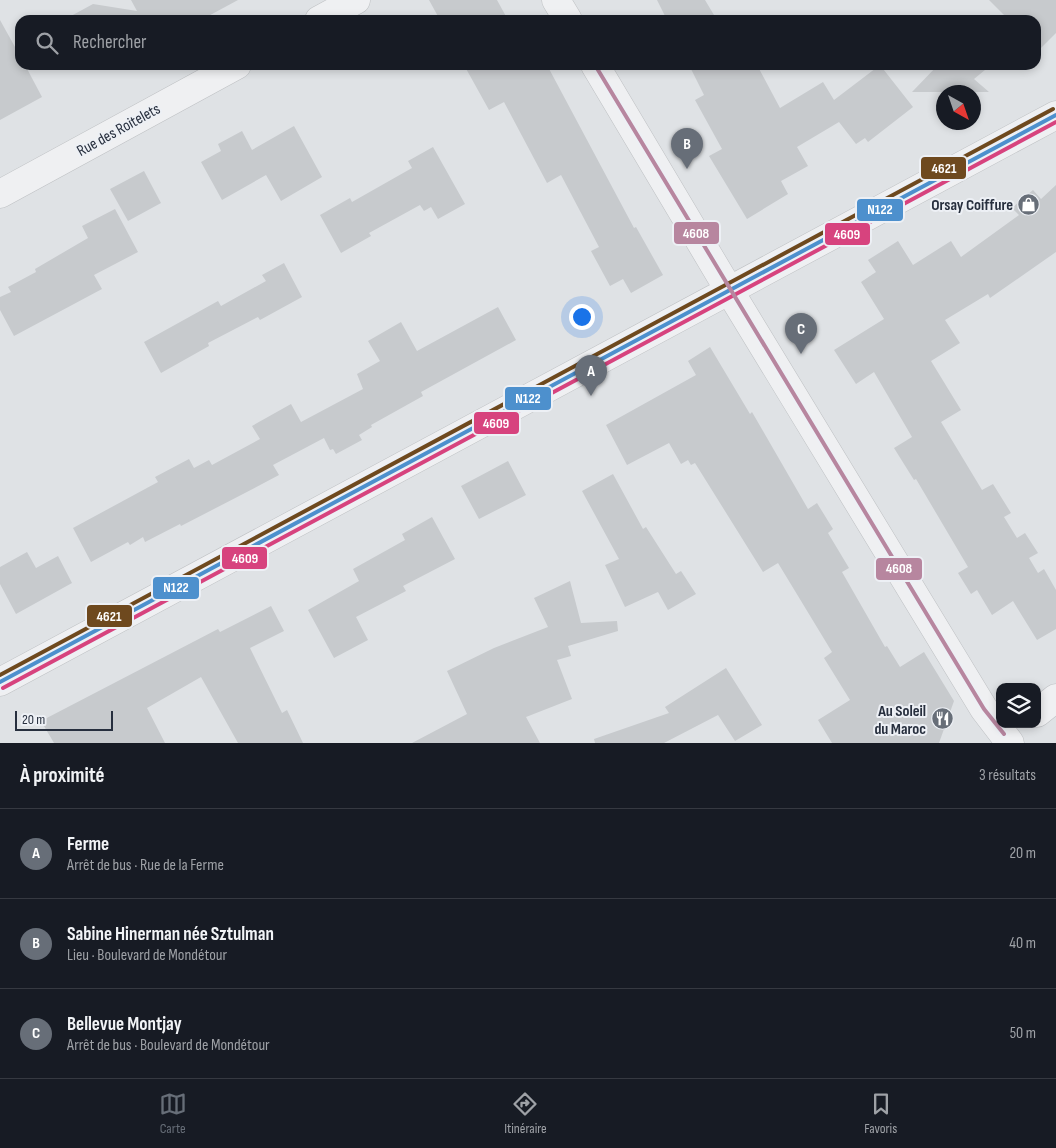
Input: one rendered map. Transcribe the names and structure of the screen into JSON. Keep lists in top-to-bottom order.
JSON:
{
  "streets": {
    "street": ["Rue des Roitelets"]
  },
  "places": {
    "shop": ["Orsay Coiffure"],
    "restaurant": ["Au Soleil du Maroc"]
  },
  "lines": [
    "transit line 4608",
    "transit line 4621",
    "transit line N122",
    "transit line 4609"
  ],
  "scale_bar": "20 m",
  "north": "bottom right",
  "page": {
    "search": "Rechercher",
    "pins": ["B", "C", "A"],
    "scale": "20 m",
    "heading": ["À proximité", "3 résultats"],
    "list": [
      {
        "mark": "A",
        "name": "Ferme",
        "note": "Arrêt de bus · Rue de la Ferme",
        "value": "20 m"
      },
      {
        "mark": "B",
        "name": "Sabine Hinerman née Sztulman",
        "note": "Lieu · Boulevard de Mondétour",
        "value": "40 m"
      },
      {
        "mark": "C",
        "name": "Bellevue Montjay",
        "note": "Arrêt de bus · Boulevard de Mondétour",
        "value": "50 m"
      }
    ],
    "nav": ["Carte", "Itinéraire", "Favoris"]
  }
}
